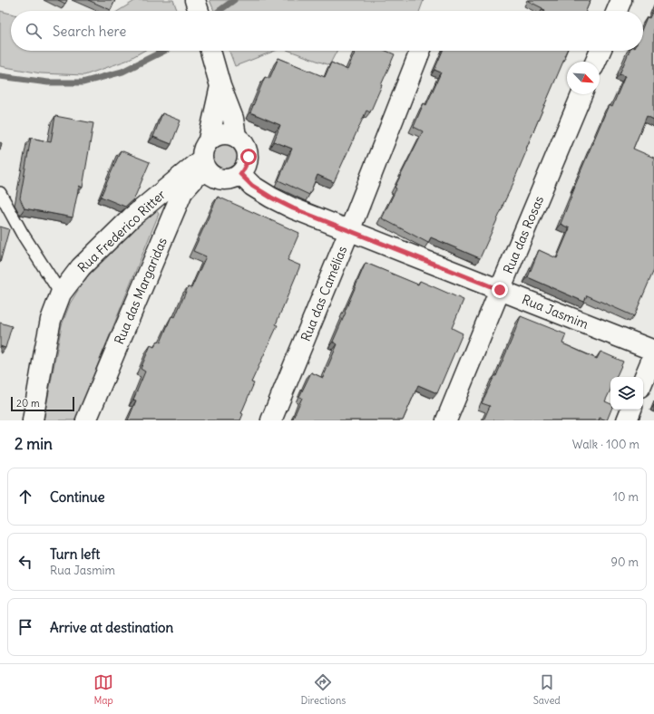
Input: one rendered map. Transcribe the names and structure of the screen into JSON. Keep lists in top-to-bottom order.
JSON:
{
  "streets": {
    "street": [
      "Rua Frederico Ritter",
      "Rua das Rosas",
      "Rua das Margaridas",
      "Rua das Camélias",
      "Rua Jasmim"
    ]
  },
  "crossings": [
    ["Rua Frederico Ritter", "Rua das Margaridas"],
    ["Rua Frederico Ritter", "Rua Jasmim"],
    ["Rua das Rosas", "Rua Jasmim"],
    ["Rua das Margaridas", "Rua Jasmim"],
    ["Rua das Camélias", "Rua Jasmim"]
  ],
  "scale_bar": "20 m",
  "north": "bottom right",
  "page": {
    "search": "Search here",
    "scale": "20 m",
    "heading": ["2 min", "Walk · 100 m"],
    "list": [
      ["Continue", "10 m"],
      ["Turn left", "Rua Jasmim", "90 m"],
      "Arrive at destination"
    ],
    "nav": ["Map", "Directions", "Saved"]
  }
}
